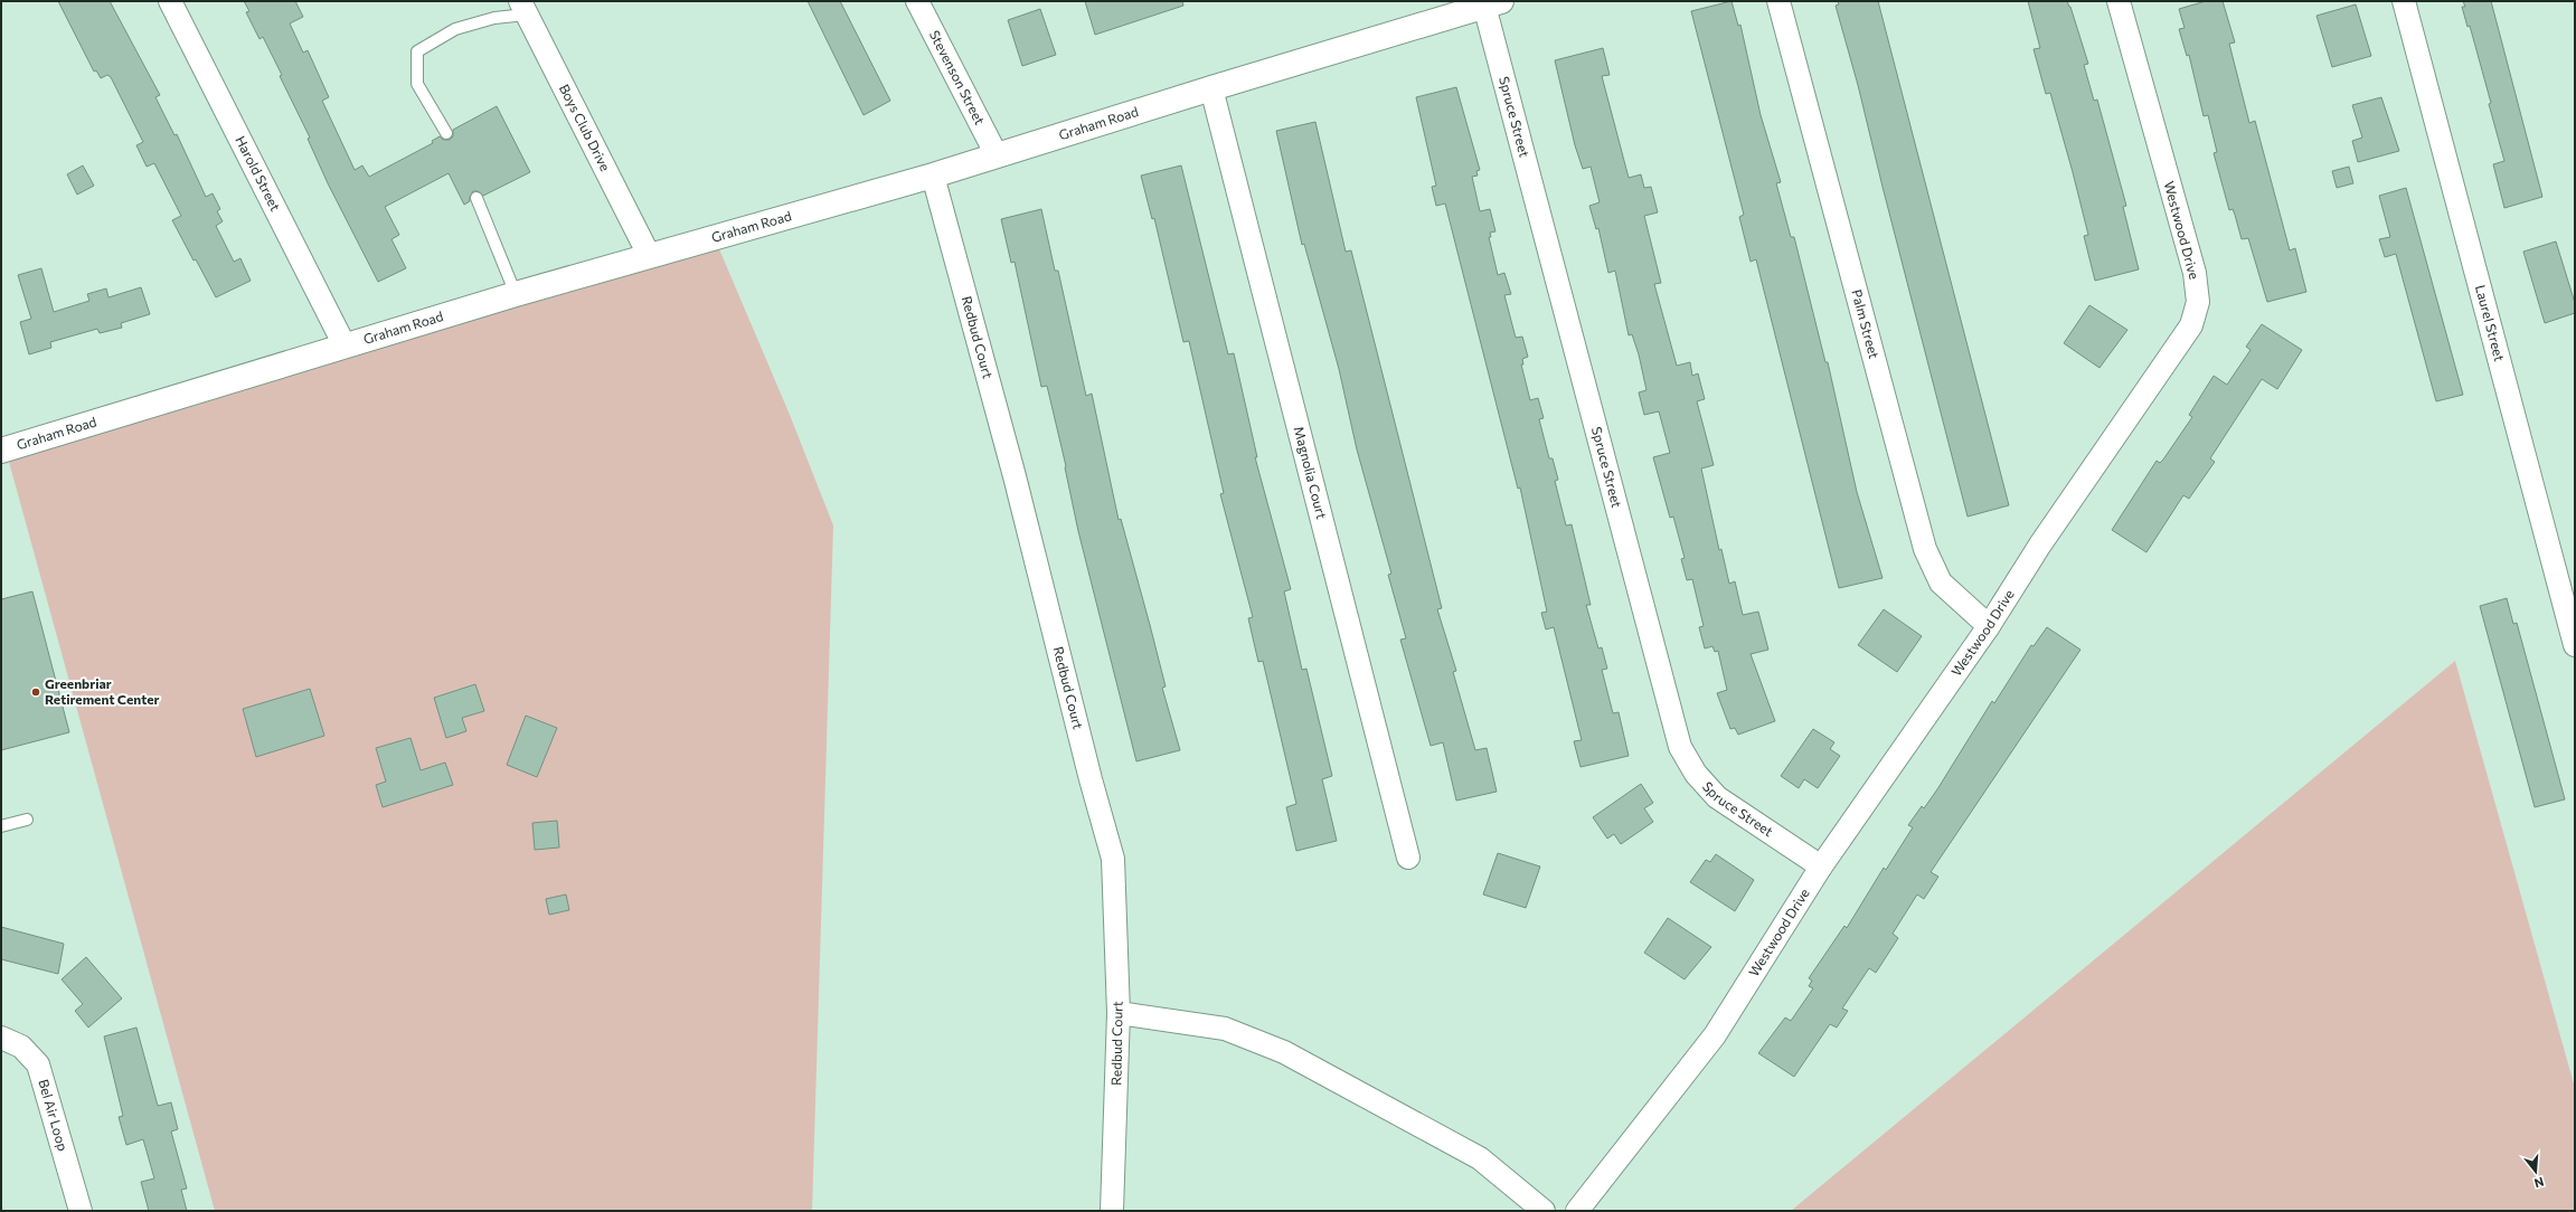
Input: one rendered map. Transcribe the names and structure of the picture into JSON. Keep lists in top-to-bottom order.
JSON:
{
  "streets": {
    "main road": ["Graham Road"],
    "street": [
      "Stevenson Street",
      "Spruce Street",
      "Boys Club Drive",
      "Harold Street",
      "Westwood Drive",
      "Laurel Street",
      "Palm Street",
      "Redbud Court",
      "Magnolia Court",
      "Bel Air Loop"
    ]
  },
  "crossings": [
    ["Stevenson Street", "Graham Road"],
    ["Spruce Street", "Graham Road"],
    ["Spruce Street", "Westwood Drive"],
    ["Graham Road", "Boys Club Drive"],
    ["Graham Road", "Harold Street"],
    ["Graham Road", "Redbud Court"],
    ["Graham Road", "Magnolia Court"],
    ["Westwood Drive", "Palm Street"]
  ],
  "places": ["Greenbriar Retirement Center"],
  "north": "bottom"
}
